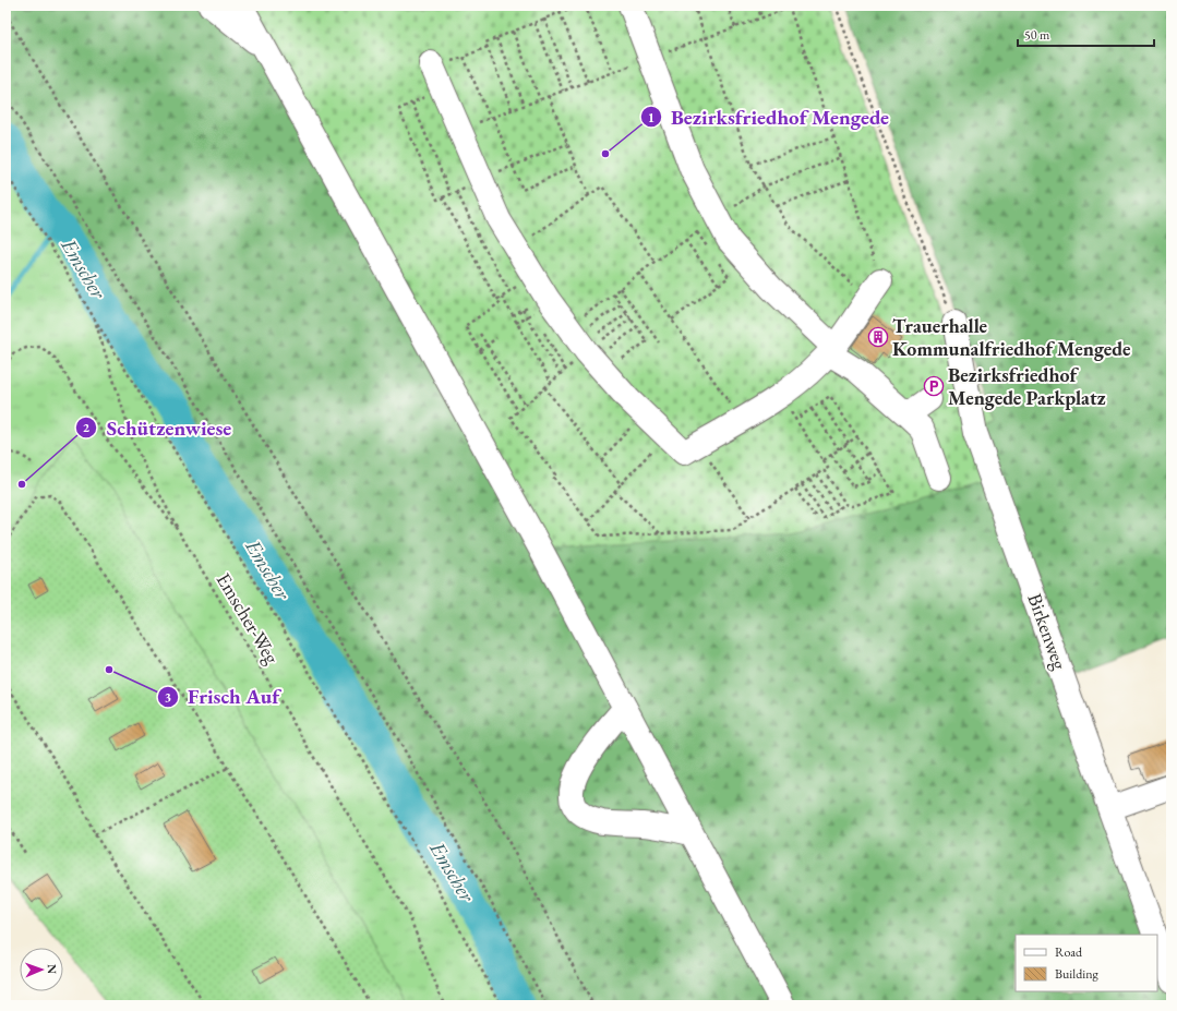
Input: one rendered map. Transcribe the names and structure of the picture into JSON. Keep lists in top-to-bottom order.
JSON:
{
  "streets": {
    "street": ["Birkenweg"],
    "path": ["Emscher-Weg"]
  },
  "water": ["Emscher"],
  "places": {
    "other": ["Bezirksfriedhof Mengede", "Schützenwiese", "Frisch Auf"],
    "building": ["Trauerhalle Kommunalfriedhof Mengede"],
    "parking": ["Bezirksfriedhof Mengede Parkplatz"]
  },
  "legend": ["Road", "Building"],
  "scale_bar": "50 m",
  "north": "right"
}
